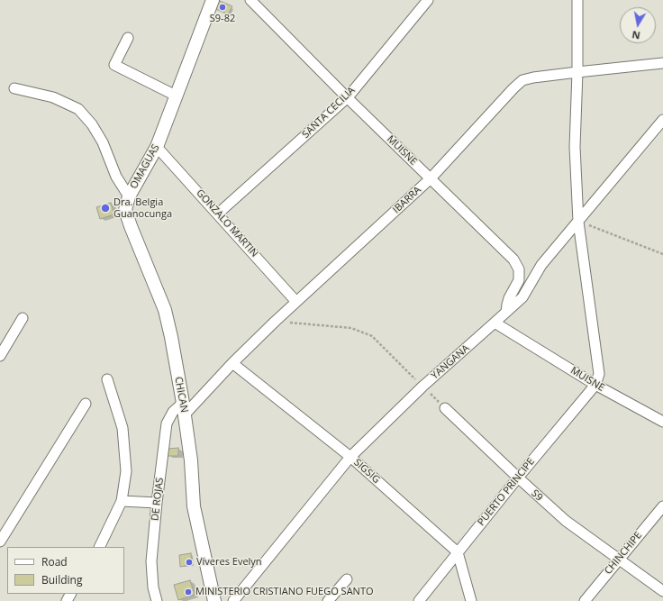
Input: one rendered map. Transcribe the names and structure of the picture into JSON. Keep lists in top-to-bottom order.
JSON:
{
  "streets": {
    "street": [
      "SANTA CECILIA",
      "MUISNE",
      "OMAGUAS",
      "IBARRA",
      "GONZALO MARTIN",
      "YANGANA",
      "CHICAN",
      "SIGSIG",
      "PUERTO PRINCIPE",
      "S9",
      "DE ROJAS",
      "CHINCHIPE"
    ]
  },
  "crossings": [
    ["SANTA CECILIA", "MUISNE"],
    ["SANTA CECILIA", "GONZALO MARTIN"],
    ["MUISNE", "IBARRA"],
    ["MUISNE", "YANGANA"],
    ["MUISNE", "PUERTO PRINCIPE"],
    ["OMAGUAS", "GONZALO MARTIN"],
    ["OMAGUAS", "CHICAN"],
    ["IBARRA", "GONZALO MARTIN"],
    ["IBARRA", "CHICAN"],
    ["IBARRA", "SIGSIG"],
    ["IBARRA", "DE ROJAS"],
    ["YANGANA", "SIGSIG"],
    ["CHICAN", "DE ROJAS"],
    ["SIGSIG", "PUERTO PRINCIPE"],
    ["PUERTO PRINCIPE", "S9"],
    ["S9", "CHINCHIPE"]
  ],
  "places": [
    "S9-82",
    "Dra. Belgia Guanocunga",
    "Víveres Evelyn",
    "MINISTERIO CRISTIANO FUEGO SANTO"
  ],
  "legend": ["Road", "Building"],
  "north": "bottom"
}
